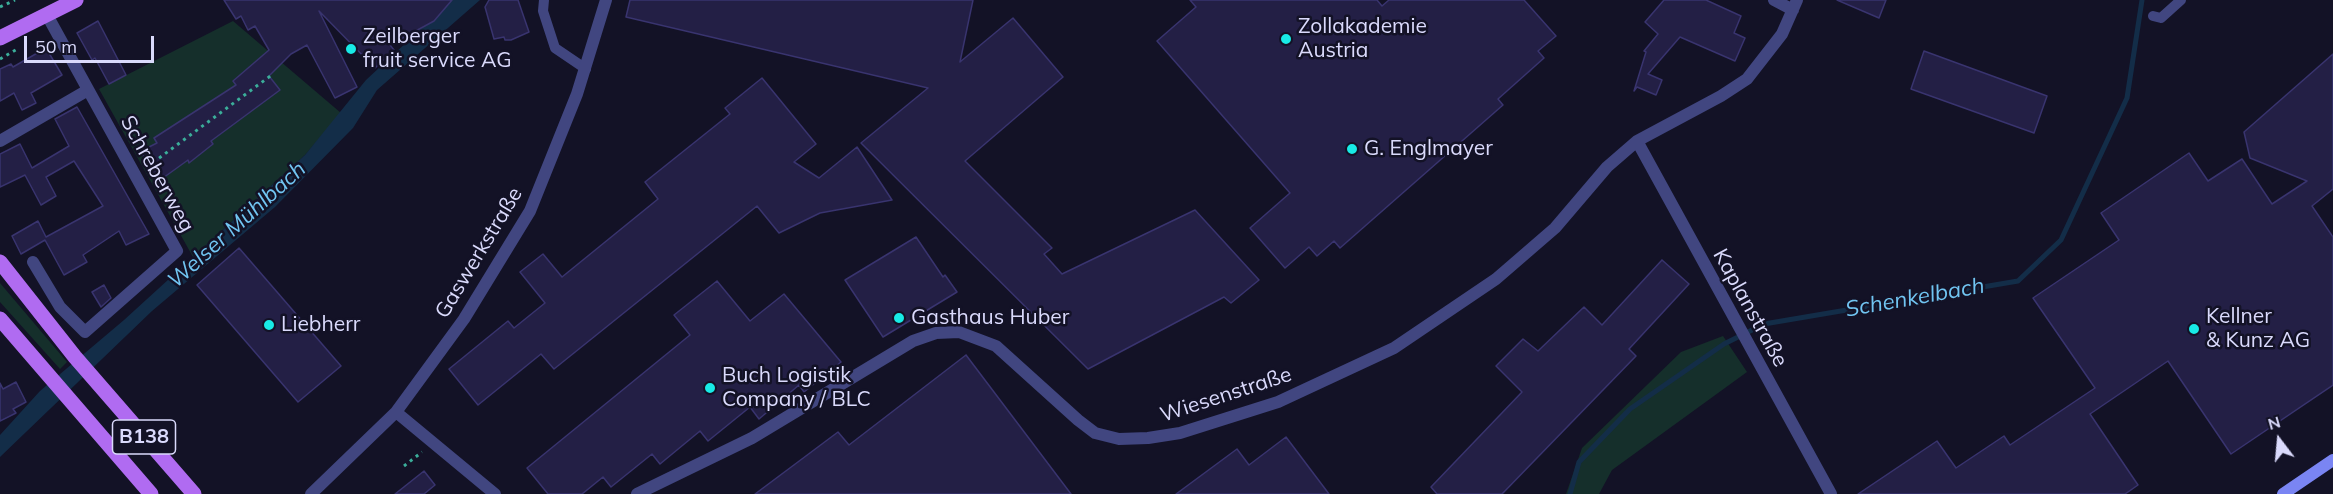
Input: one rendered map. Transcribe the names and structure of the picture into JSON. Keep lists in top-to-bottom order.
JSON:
{
  "streets": {
    "main road": ["B138"],
    "street": [
      "Schreberweg",
      "Gaswerkstraße",
      "Kaplanstraße",
      "Wiesenstraße"
    ]
  },
  "crossings": [
    ["Kaplanstraße", "Wiesenstraße"]
  ],
  "water": ["Welser Mühlbach", "Schenkelbach"],
  "places": [
    "Zollakademie Austria",
    "Zeilberger fruit service AG",
    "G. Englmayer",
    "Gasthaus Huber",
    "Liebherr",
    "Kellner & Kunz AG",
    "Buch Logistik Company / BLC"
  ],
  "scale_bar": "50 m",
  "north": "top"
}
